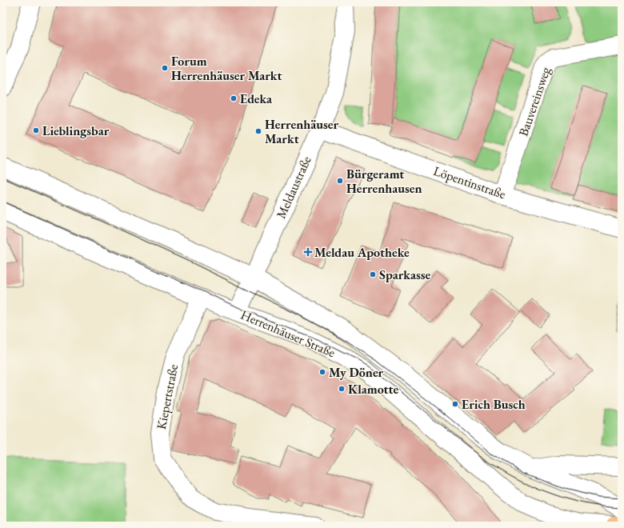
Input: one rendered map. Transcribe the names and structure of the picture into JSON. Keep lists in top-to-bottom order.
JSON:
{
  "streets": {
    "street": [
      "Bauvereinsweg",
      "Löpentinstraße",
      "Meldaustraße",
      "Herrenhäuser Straße",
      "Kiepertstraße"
    ]
  },
  "crossings": [
    ["Bauvereinsweg", "Löpentinstraße"],
    ["Löpentinstraße", "Meldaustraße"],
    ["Meldaustraße", "Herrenhäuser Straße"],
    ["Herrenhäuser Straße", "Kiepertstraße"]
  ],
  "places": {
    "other": [
      "Forum Herrenhäuser Markt",
      "Edeka",
      "Lieblingsbar",
      "Herrenhäuser Markt",
      "Bürgeramt Herrenhausen",
      "Sparkasse",
      "My Döner",
      "Klamotte",
      "Erich Busch"
    ],
    "health": ["Meldau Apotheke"]
  }
}
